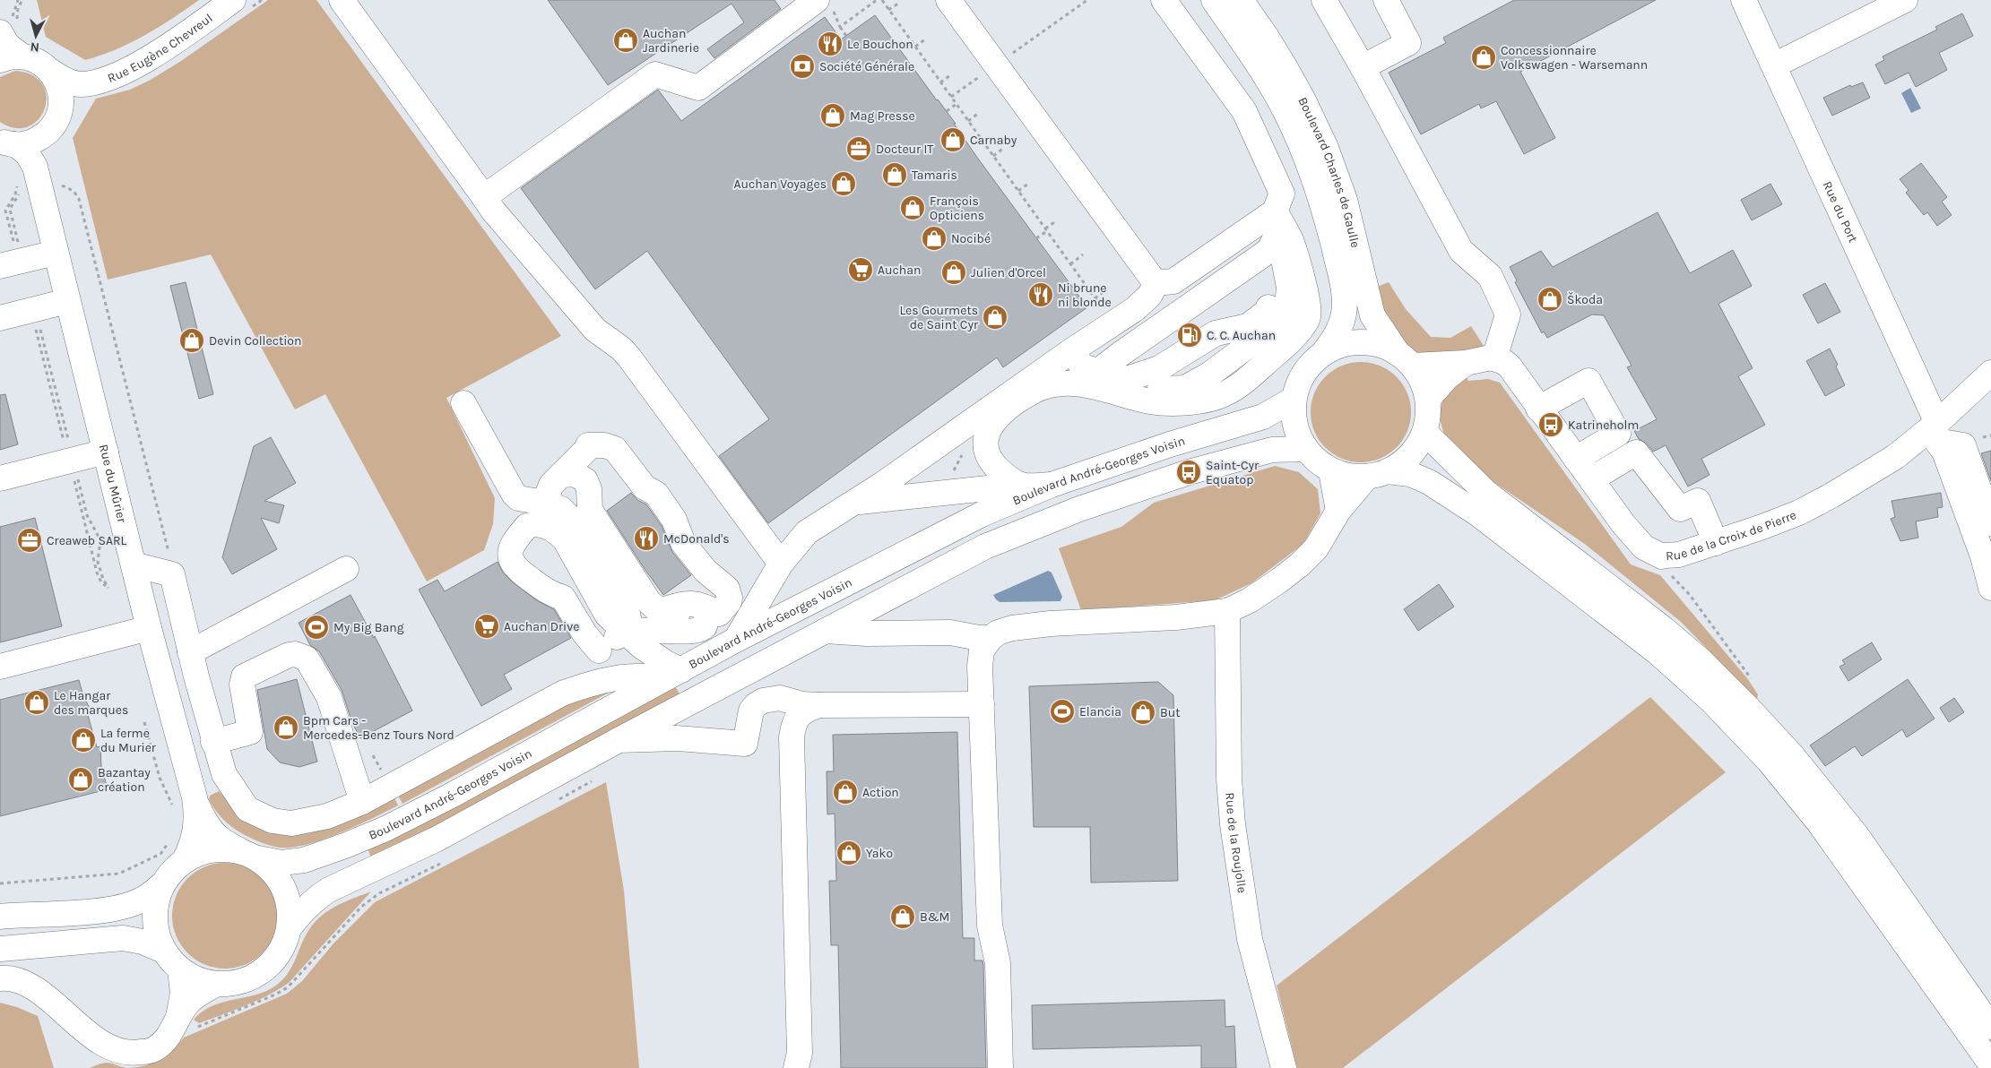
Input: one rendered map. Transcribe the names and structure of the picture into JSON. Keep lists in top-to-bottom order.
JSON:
{
  "streets": {
    "main road": [
      "Rue Eugène Chevreul",
      "Boulevard Charles de Gaulle",
      "Rue du Port",
      "Boulevard André-Georges Voisin",
      "Rue du Mûrier",
      "Rue de la Croix de Pierre",
      "Rue de la Roujolle"
    ]
  },
  "crossings": [
    ["Rue Eugène Chevreul", "Rue du Mûrier"],
    ["Boulevard Charles de Gaulle", "Boulevard André-Georges Voisin"],
    ["Rue du Port", "Rue de la Croix de Pierre"],
    ["Boulevard André-Georges Voisin", "Rue du Mûrier"]
  ],
  "places": {
    "shop": [
      "Auchan Jardinerie",
      "Concessionnaire Volkswagen - Warsemann",
      "Mag Presse",
      "Carnaby",
      "Tamaris",
      "Auchan Voyages",
      "François Opticiens",
      "Nocibé",
      "Julien d'Orcel",
      "Škoda",
      "Les Gourmets de Saint Cyr",
      "Devin Collection",
      "Le Hangar des marques",
      "But",
      "Bpm Cars - Mercedes-Benz Tours Nord",
      "La ferme du Murier",
      "Bazantay création",
      "Action",
      "Yako",
      "B&M"
    ],
    "restaurant": ["Le Bouchon", "Ni brune ni blonde", "McDonald's"],
    "bank": ["Société Générale"],
    "office": ["Docteur IT", "Creaweb SARL"],
    "supermarket": ["Auchan", "Auchan Drive"],
    "fuel station": ["C. C. Auchan"],
    "bus stop": ["Katrineholm", "Saint-Cyr Equatop"],
    "sports": ["My Big Bang", "Elancia"]
  },
  "north": "bottom"
}
